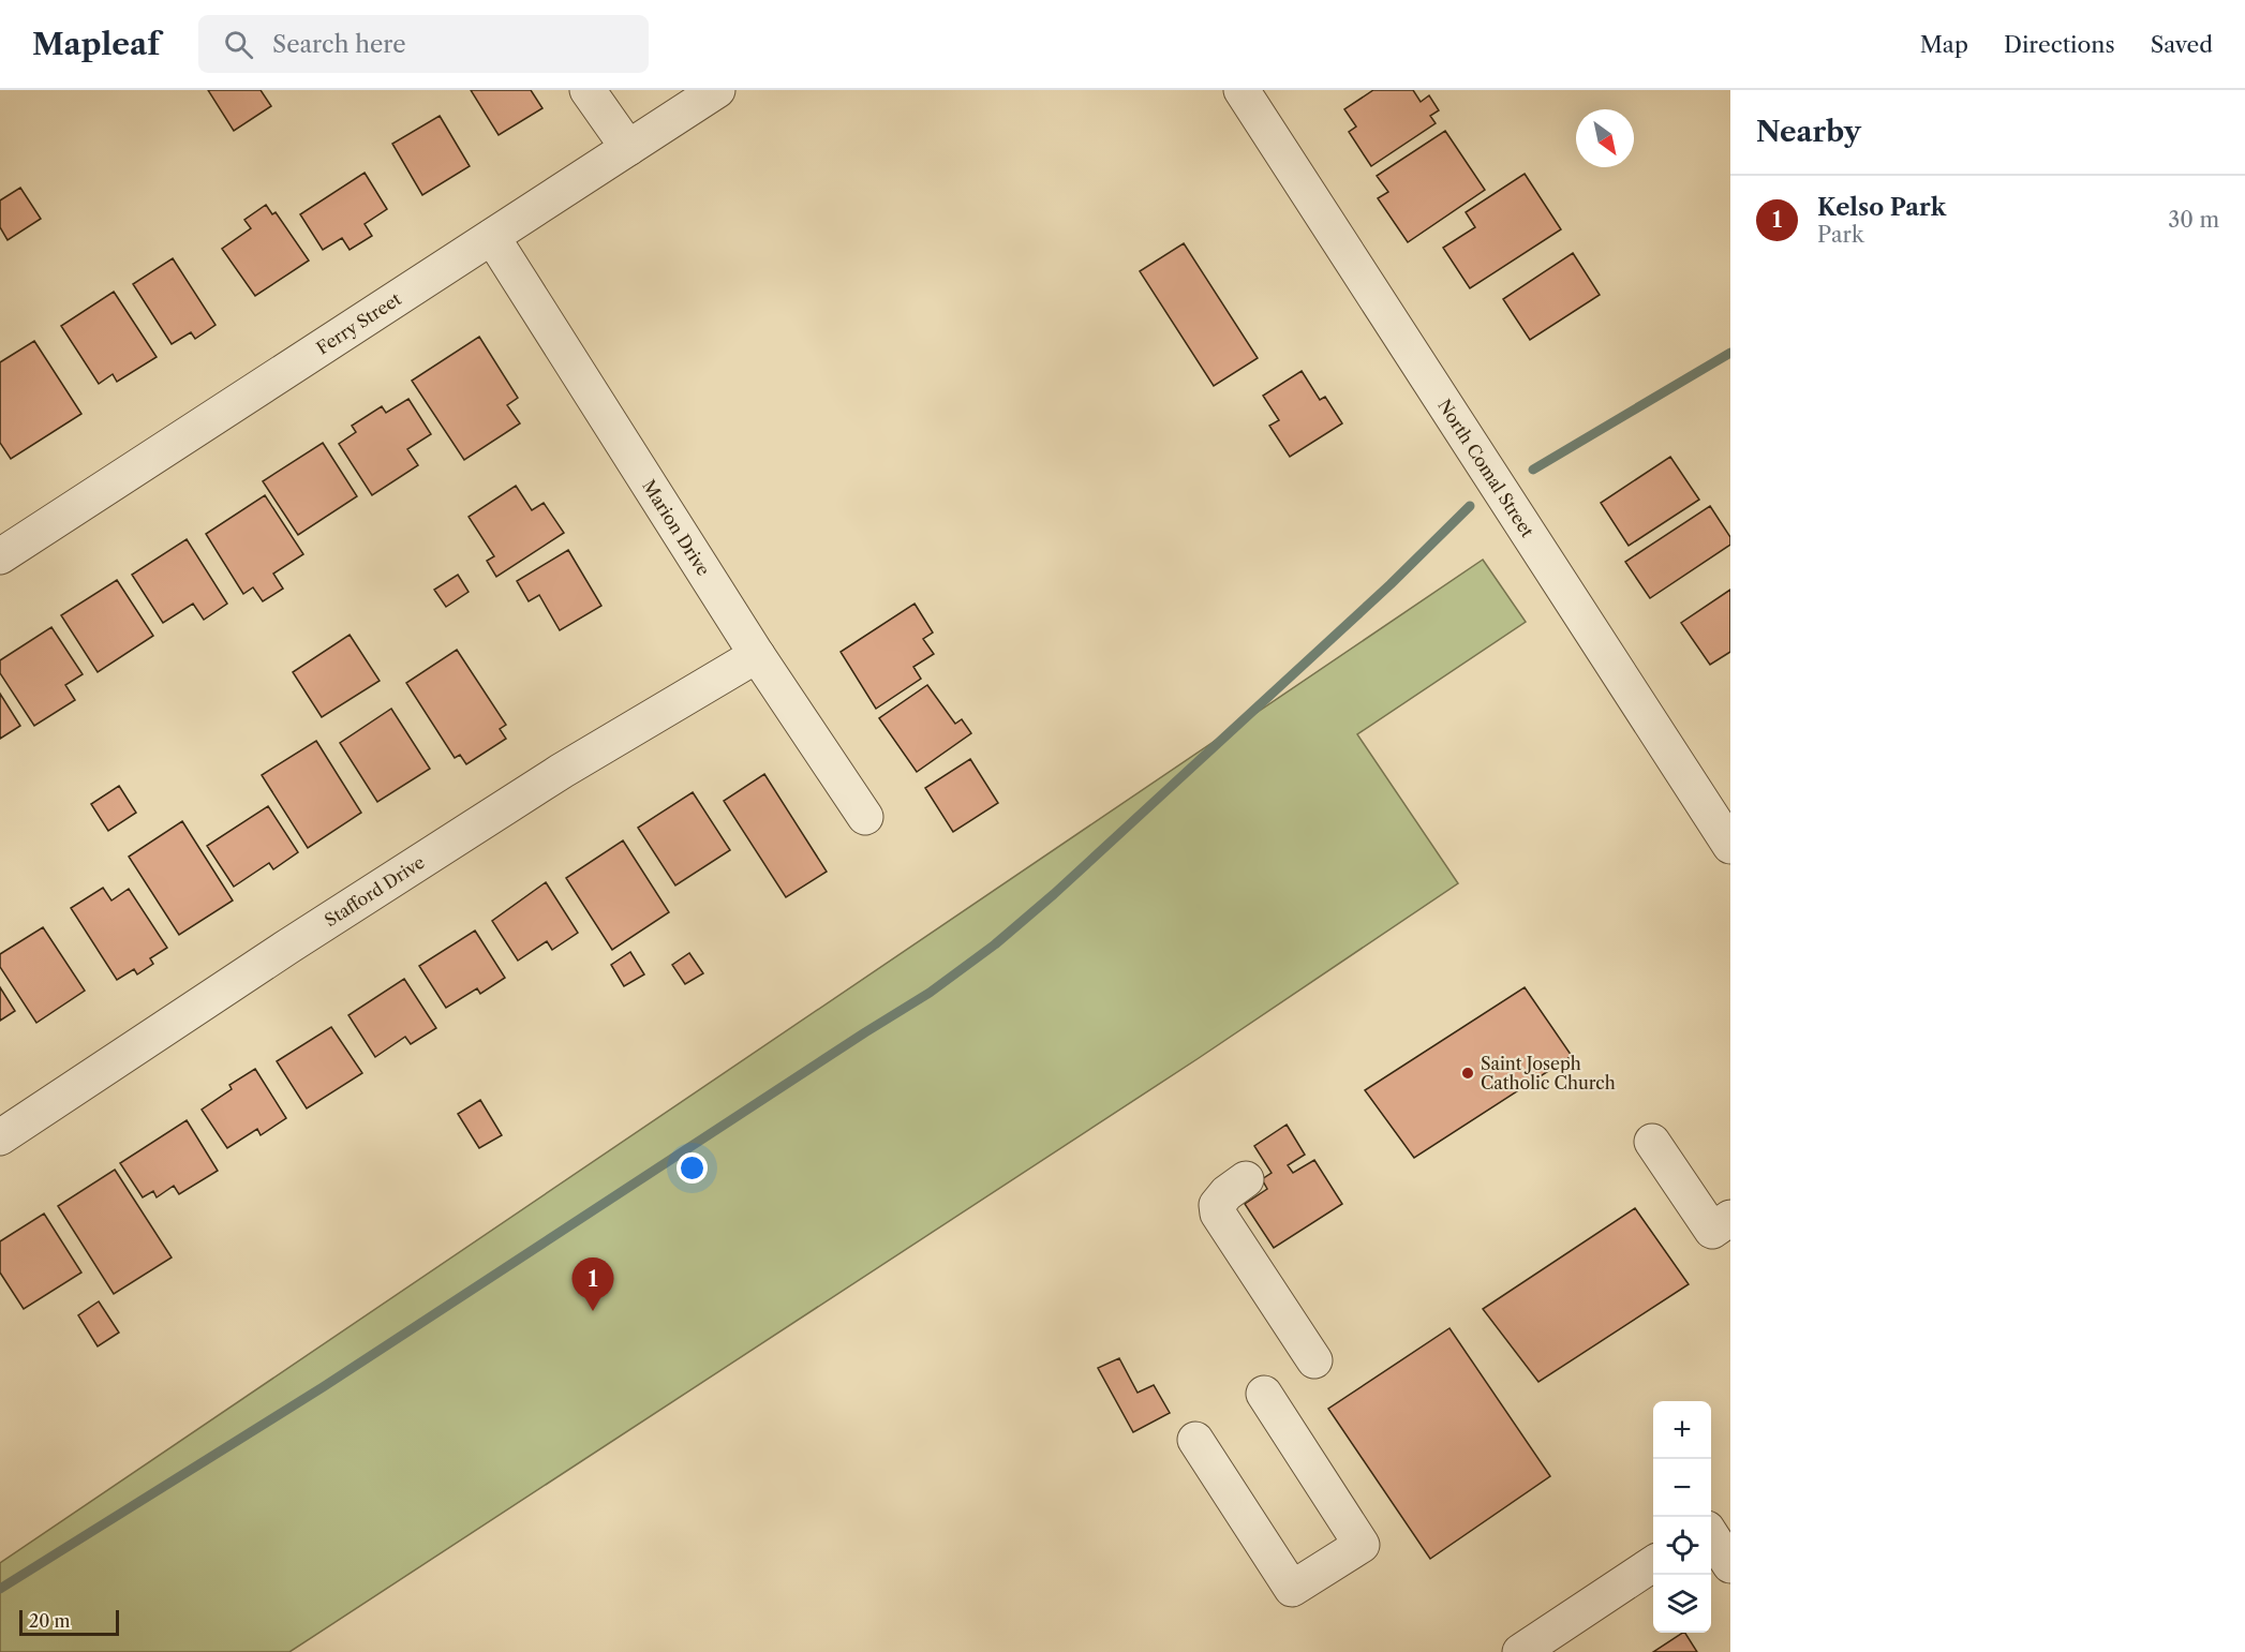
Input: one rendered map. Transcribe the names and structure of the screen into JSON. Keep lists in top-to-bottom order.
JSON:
{
  "streets": {
    "street": [
      "Ferry Street",
      "North Comal Street",
      "Marion Drive",
      "Stafford Drive"
    ]
  },
  "crossings": [
    ["Ferry Street", "Marion Drive"],
    ["Marion Drive", "Stafford Drive"]
  ],
  "places": ["Saint Joseph Catholic Church"],
  "scale_bar": "20 m",
  "north": "bottom right",
  "page": {
    "header": "Mapleaf",
    "search": "Search here",
    "nav": ["Map", "Directions", "Saved"],
    "heading": "Nearby",
    "list": [
      {
        "mark": "1",
        "name": "Kelso Park",
        "note": "Park",
        "value": "30 m"
      }
    ],
    "pins": "1",
    "map_buttons": ["+", "−"],
    "scale": "20 m"
  }
}
